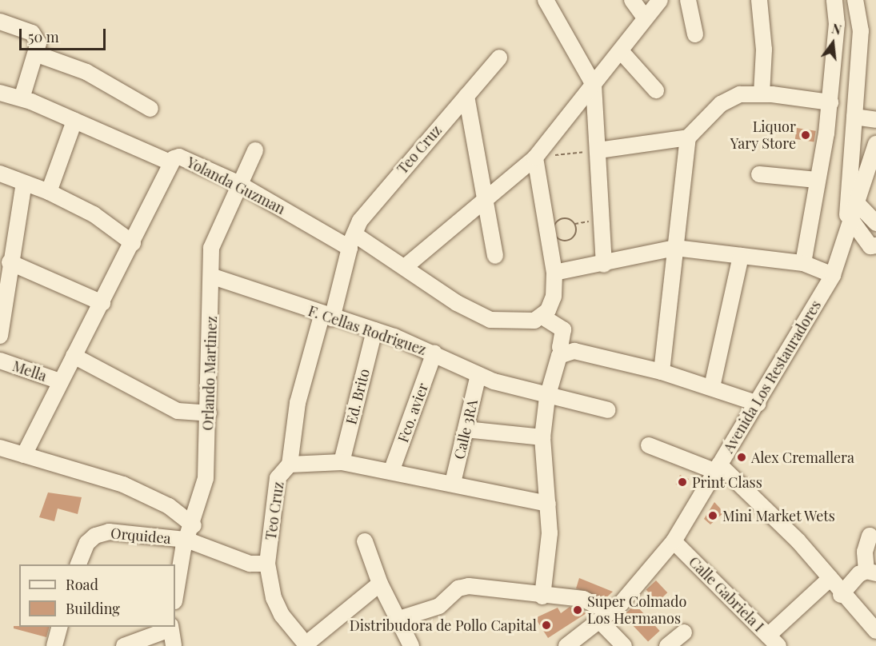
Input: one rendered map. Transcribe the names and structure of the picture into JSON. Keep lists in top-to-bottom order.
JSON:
{
  "streets": {
    "street": [
      "Teo Cruz",
      "Yolanda Guzman",
      "F. Cellas Rodriguez",
      "Mella",
      "Orlando Martinez",
      "Avenida Los Restauradores",
      "Ed. Brito",
      "Fco. avier",
      "Calle 3RA",
      "Orquidea",
      "Calle Gabriela I"
    ]
  },
  "crossings": [
    ["Teo Cruz", "Yolanda Guzman"],
    ["Teo Cruz", "F. Cellas Rodriguez"],
    ["Teo Cruz", "Orquidea"],
    ["Yolanda Guzman", "Orlando Martinez"],
    ["F. Cellas Rodriguez", "Orlando Martinez"],
    ["F. Cellas Rodriguez", "Ed. Brito"],
    ["F. Cellas Rodriguez", "Fco. avier"],
    ["F. Cellas Rodriguez", "Calle 3RA"],
    ["Orlando Martinez", "Orquidea"],
    ["Avenida Los Restauradores", "Calle Gabriela I"]
  ],
  "places": [
    "Liquor Yary Store",
    "Alex Cremallera",
    "Print Class",
    "Mini Market Wets",
    "Super Colmado Los Hermanos",
    "Distribudora de Pollo Capital"
  ],
  "legend": ["Road", "Building"],
  "scale_bar": "50 m",
  "north": "top"
}
